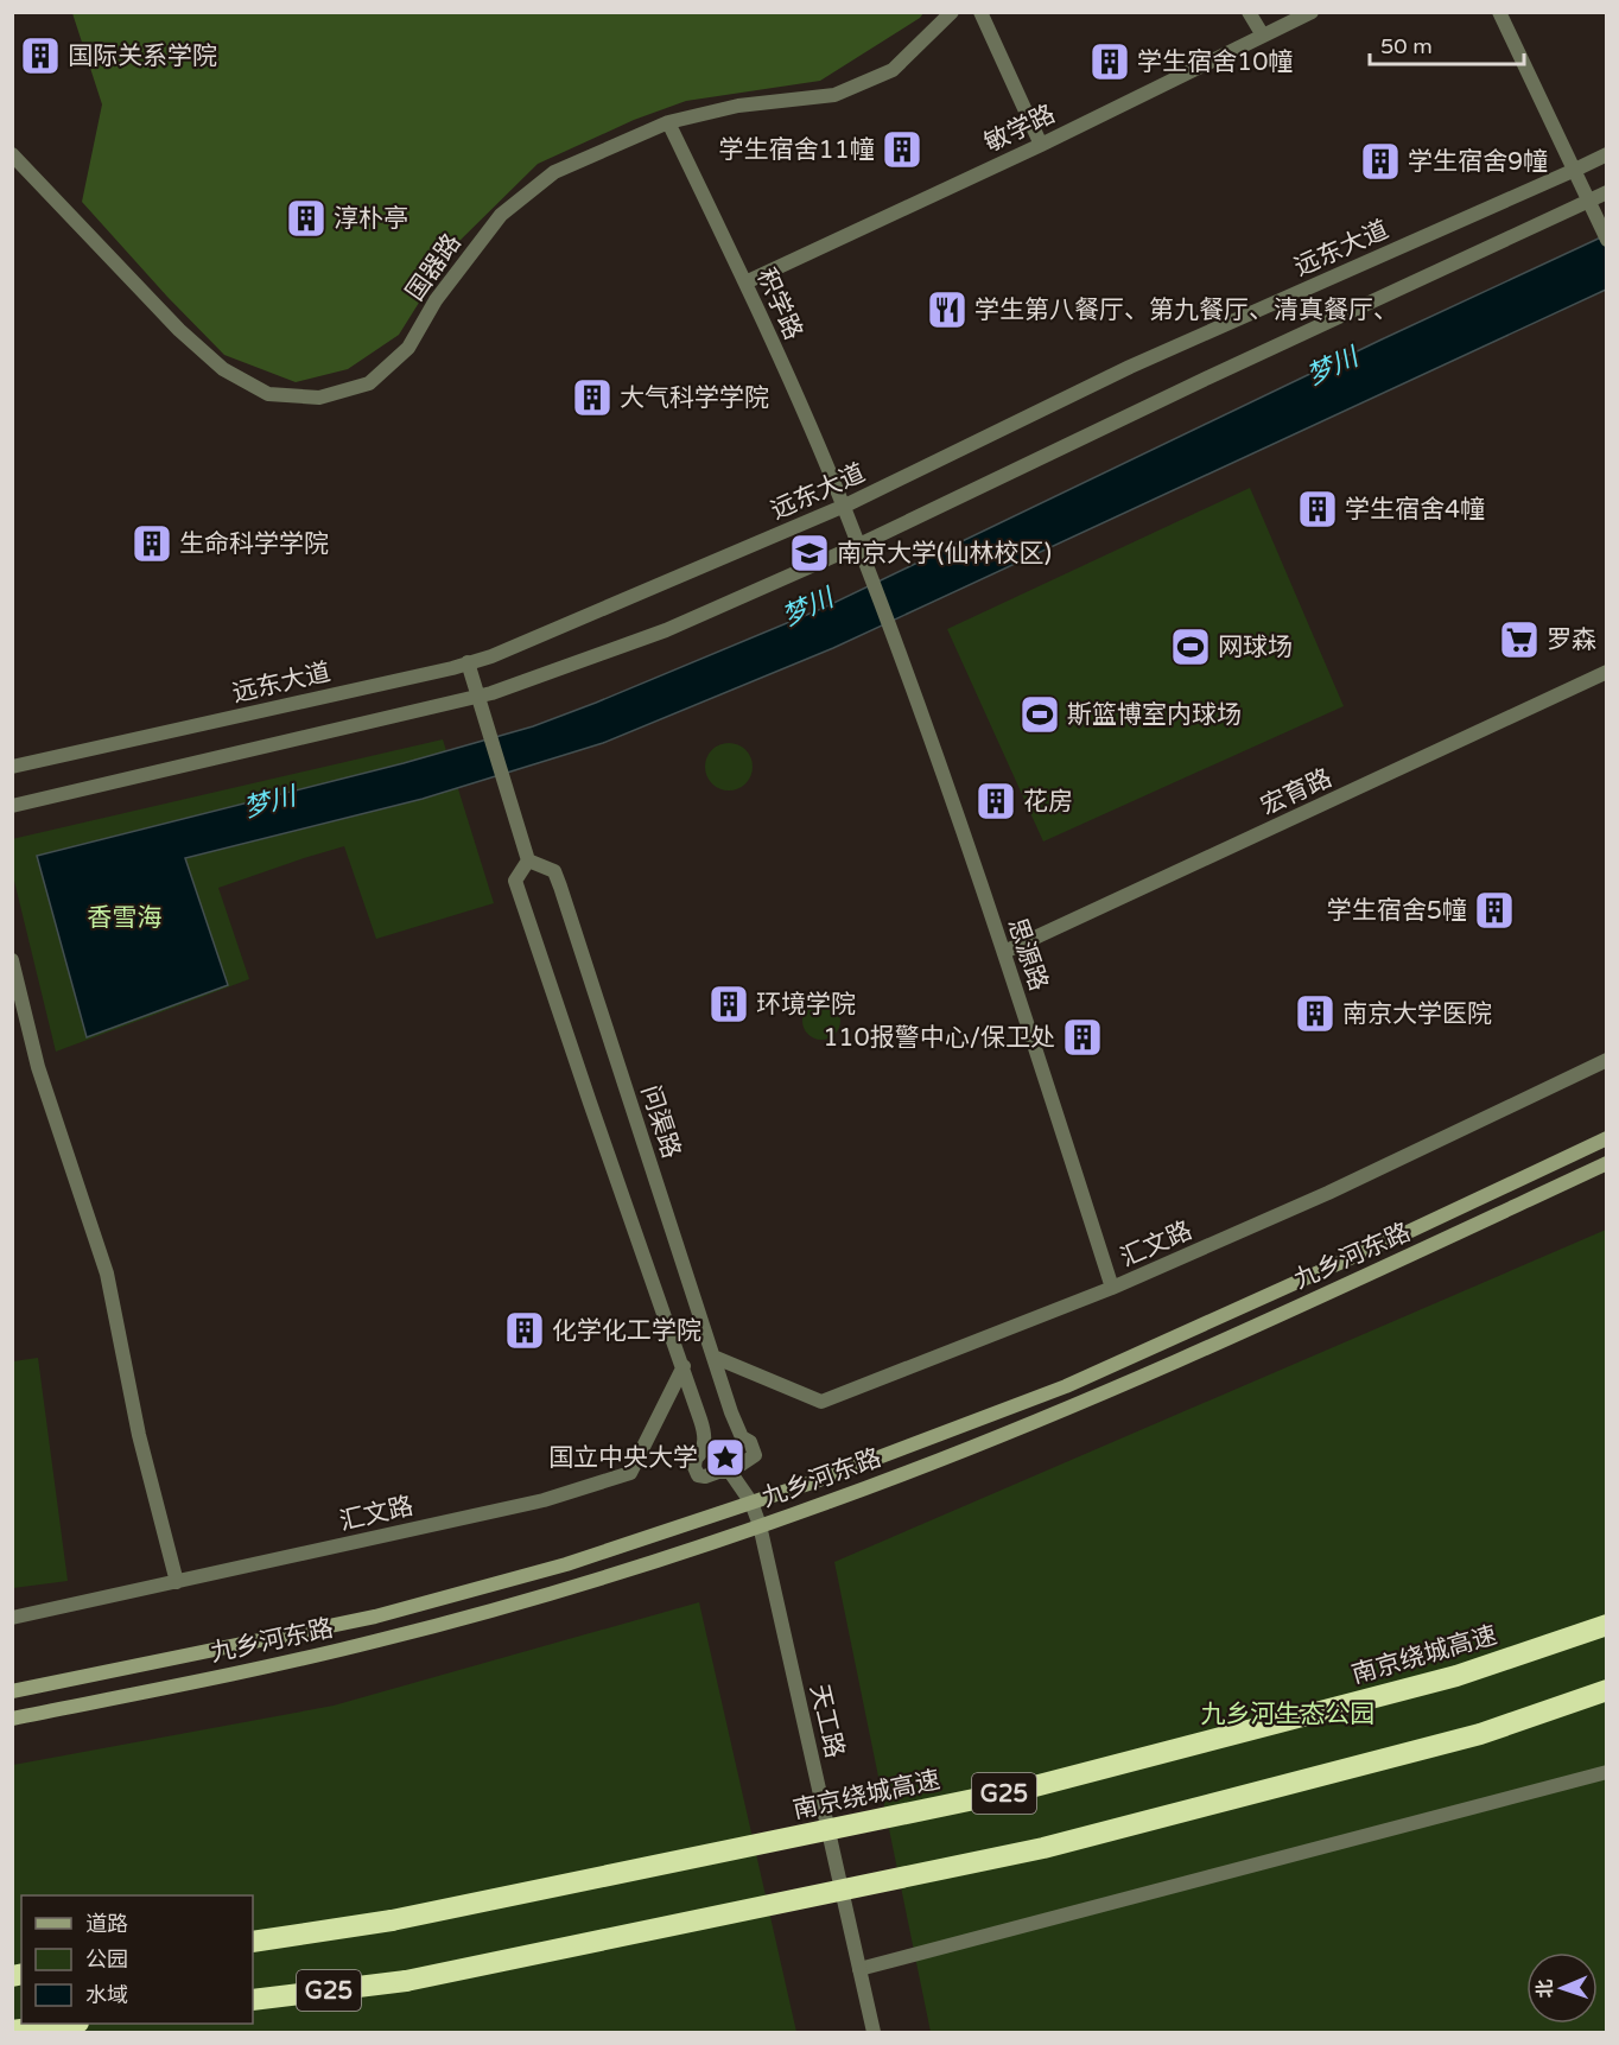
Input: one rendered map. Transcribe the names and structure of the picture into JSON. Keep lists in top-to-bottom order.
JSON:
{
  "streets": {
    "highway": ["南京绕城高速", "G25"],
    "main road": ["九乡河东路"],
    "street": [
      "敏学路",
      "远东大道",
      "国器路",
      "积学路",
      "宏育路",
      "思源路",
      "问渠路",
      "汇文路",
      "天工路"
    ]
  },
  "crossings": [
    ["敏学路", "积学路"],
    ["远东大道", "积学路"],
    ["国器路", "积学路"],
    ["积学路", "思源路"],
    ["宏育路", "思源路"],
    ["思源路", "汇文路"],
    ["问渠路", "汇文路"],
    ["问渠路", "天工路"],
    ["九乡河东路", "天工路"]
  ],
  "water": ["梦川"],
  "parks": ["香雪海", "九乡河生态公园"],
  "places": {
    "building": [
      "国际关系学院",
      "学生宿舍10幢",
      "学生宿舍11幢",
      "学生宿舍9幢",
      "淳朴亭",
      "大气科学学院",
      "学生宿舍4幢",
      "生命科学学院",
      "花房",
      "学生宿舍5幢",
      "环境学院",
      "南京大学医院",
      "110报警中心/保卫处",
      "化学化工学院"
    ],
    "restaurant": ["学生第八餐厅、第九餐厅、清真餐厅、"],
    "school or university": ["南京大学(仙林校区)"],
    "supermarket": ["罗森"],
    "sports": ["网球场", "斯篮博室内球场"],
    "place": ["国立中央大学"]
  },
  "legend": ["道路", "公园", "水域"],
  "scale_bar": "50 m",
  "north": "left"
}
